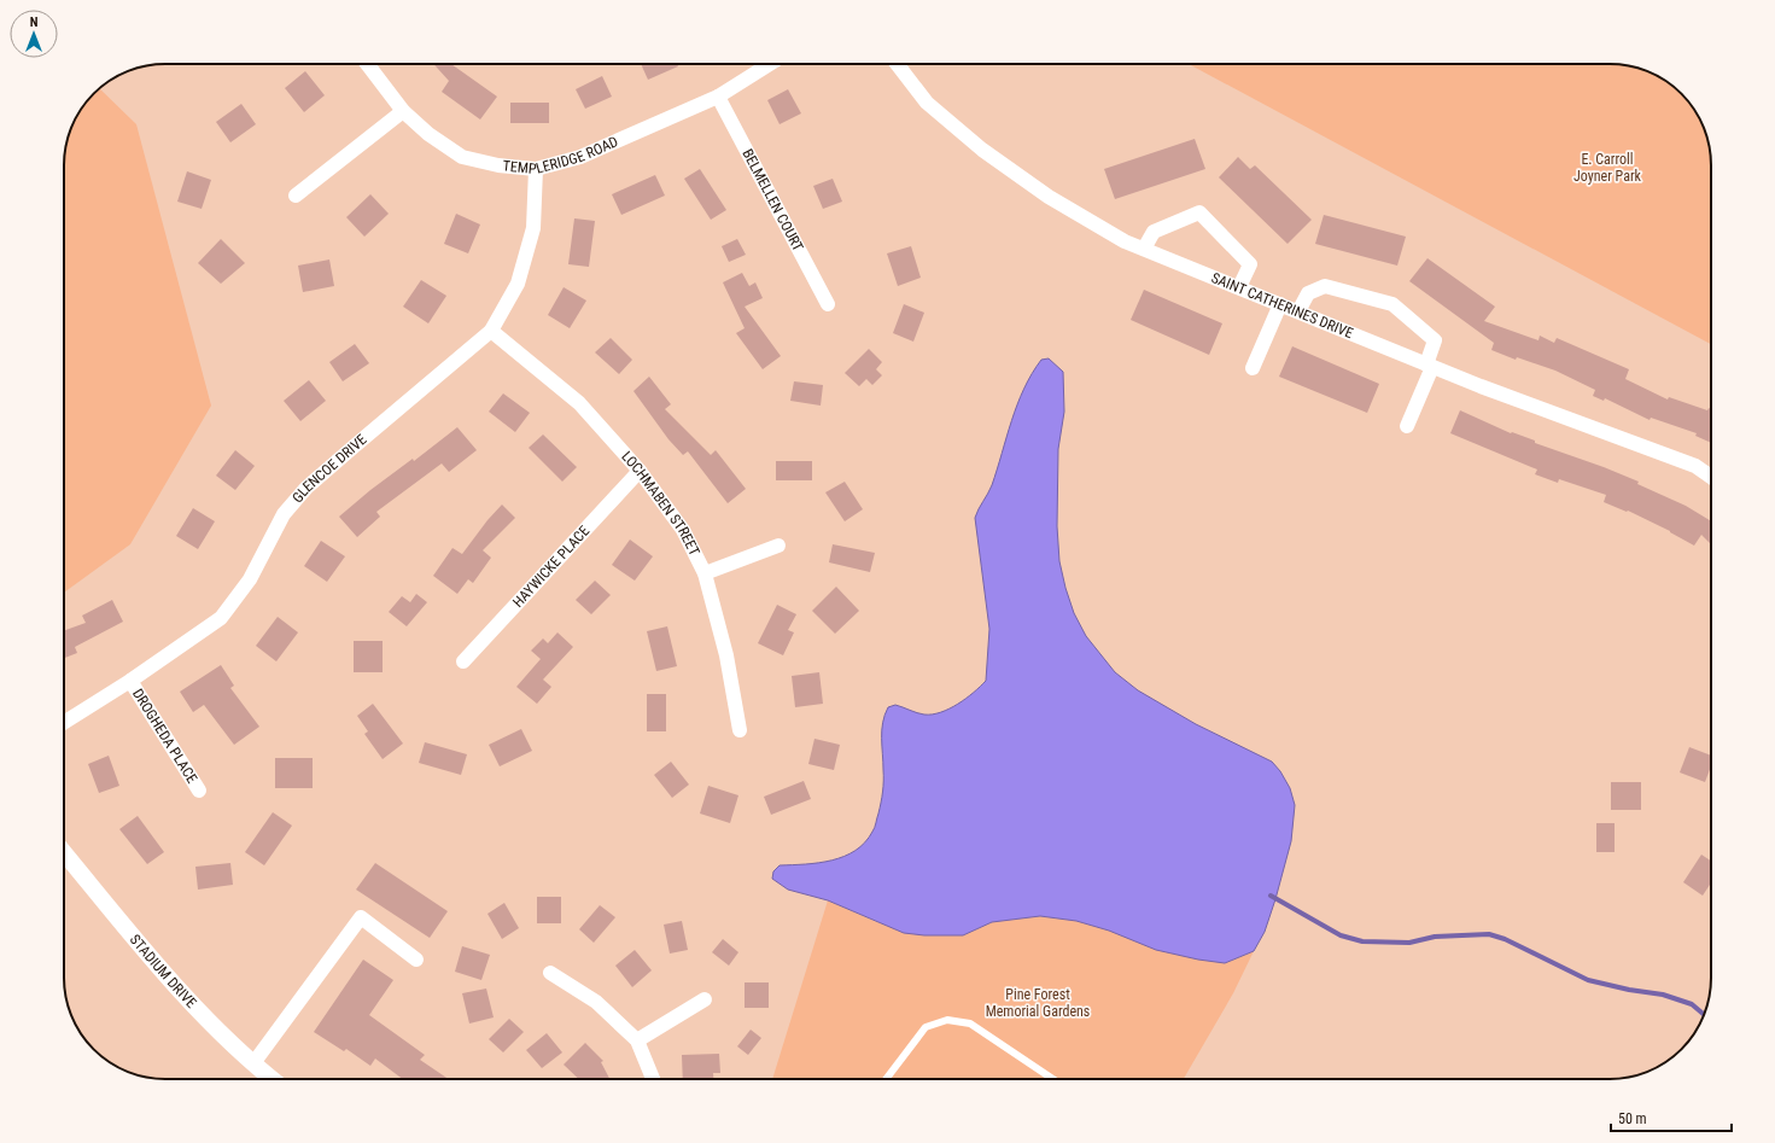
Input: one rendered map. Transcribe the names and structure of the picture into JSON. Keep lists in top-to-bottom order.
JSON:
{
  "streets": {
    "street": [
      "TEMPLERIDGE ROAD",
      "BELMELLEN COURT",
      "SAINT CATHERINES DRIVE",
      "GLENCOE DRIVE",
      "LOCHMABEN STREET",
      "HAYWICKE PLACE",
      "DROGHEDA PLACE",
      "STADIUM DRIVE"
    ]
  },
  "crossings": [
    ["TEMPLERIDGE ROAD", "BELMELLEN COURT"],
    ["TEMPLERIDGE ROAD", "GLENCOE DRIVE"],
    ["GLENCOE DRIVE", "LOCHMABEN STREET"],
    ["GLENCOE DRIVE", "DROGHEDA PLACE"],
    ["LOCHMABEN STREET", "HAYWICKE PLACE"]
  ],
  "parks": ["E. Carroll Joyner Park", "Pine Forest Memorial Gardens"],
  "scale_bar": "50 m",
  "north": "top"
}
